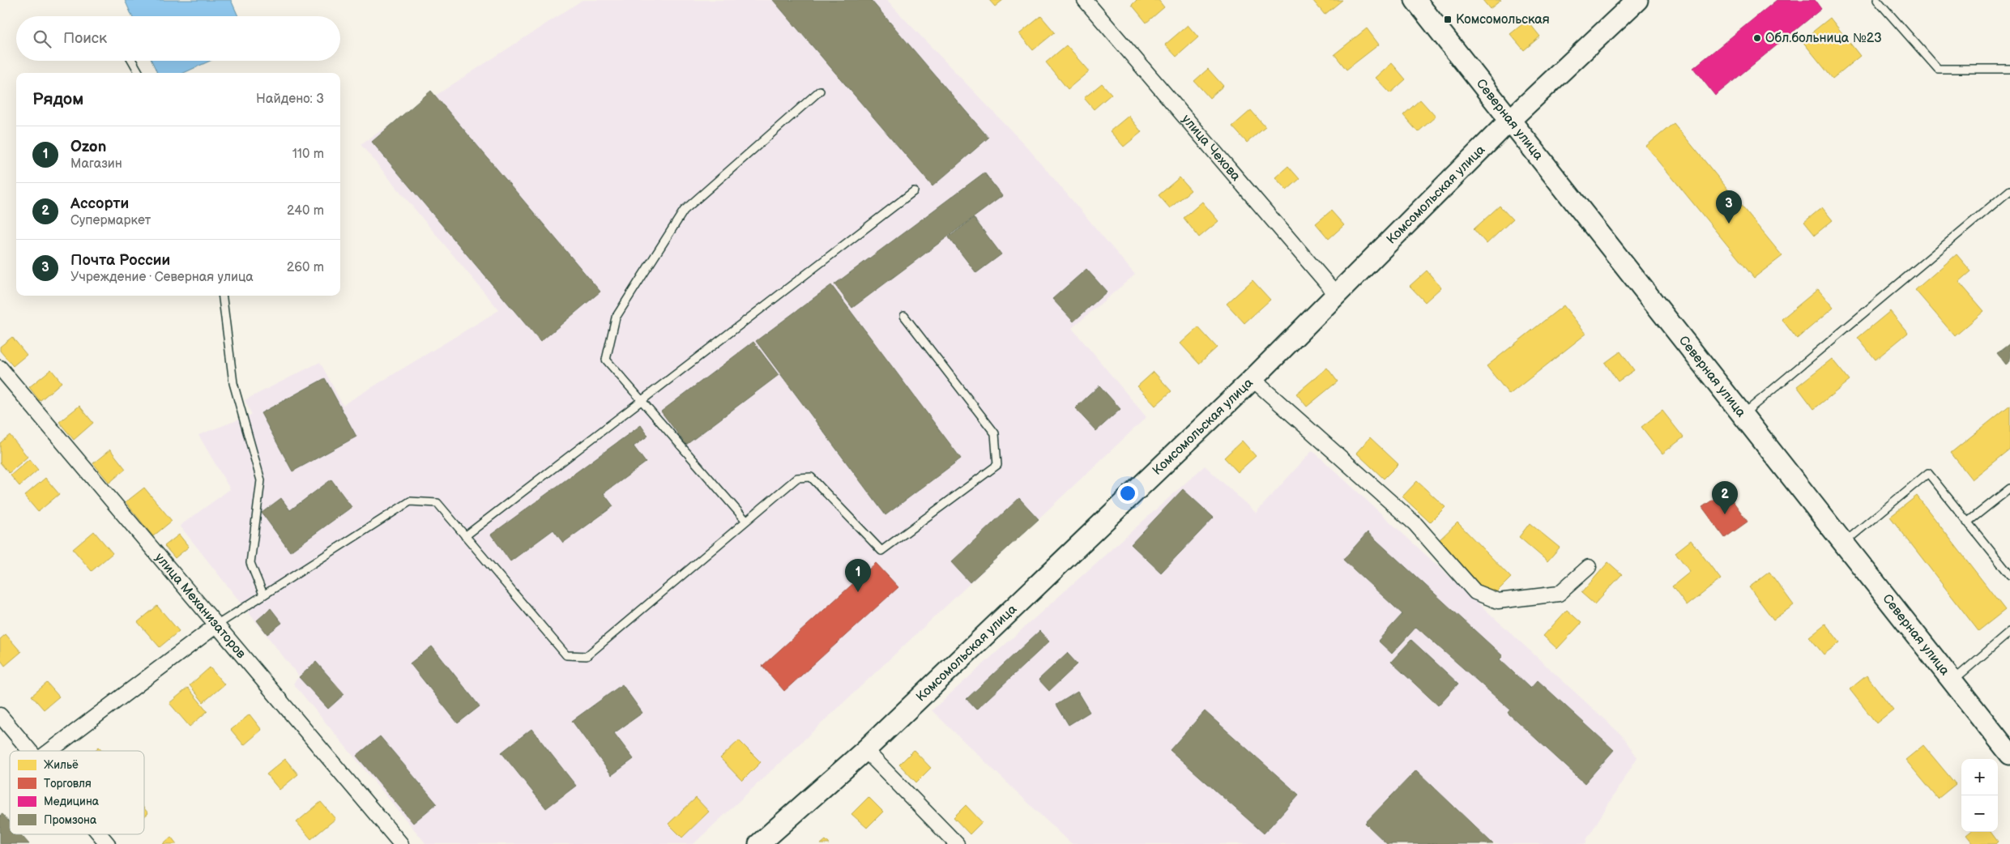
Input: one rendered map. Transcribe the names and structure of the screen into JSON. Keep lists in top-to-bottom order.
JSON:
{
  "streets": {
    "street": [
      "Северная улица",
      "улица Чехова",
      "Комсомольская улица",
      "улица Механизаторов"
    ]
  },
  "crossings": [
    ["Северная улица", "Комсомольская улица"],
    ["улица Чехова", "Комсомольская улица"]
  ],
  "places": {
    "transit": ["Комсомольская"],
    "other": ["Обл.больница №23"]
  },
  "legend": [
    "Жильё",
    "Торговля",
    "Медицина",
    "Промзона"
  ],
  "page": {
    "search": "Поиск",
    "heading": ["Рядом", "Найдено: 3"],
    "list": [
      {
        "mark": "1",
        "name": "Ozon",
        "note": "Магазин",
        "value": "110 m"
      },
      {
        "mark": "2",
        "name": "Ассорти",
        "note": "Супермаркет",
        "value": "240 m"
      },
      {
        "mark": "3",
        "name": "Почта России",
        "note": "Учреждение · Северная улица",
        "value": "260 m"
      }
    ],
    "pins": ["3", "2", "1"],
    "map_buttons": ["+", "−"]
  }
}
